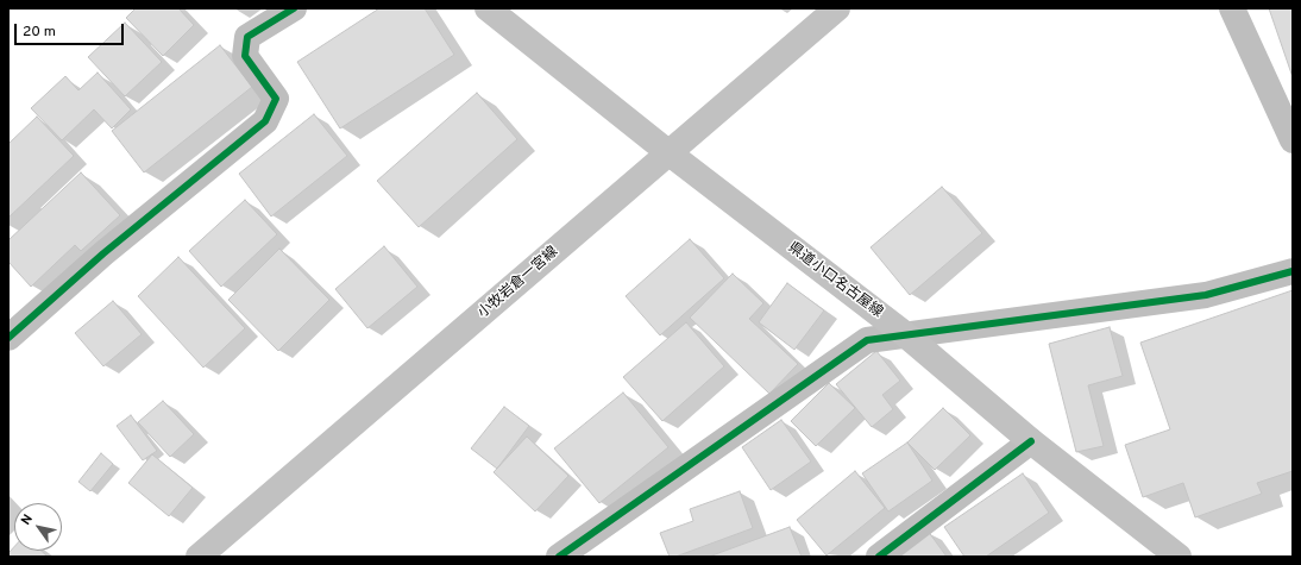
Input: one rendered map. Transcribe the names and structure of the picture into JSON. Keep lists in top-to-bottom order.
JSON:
{
  "streets": {
    "main road": ["県道小口名古屋線", "小牧岩倉一宮線"]
  },
  "crossings": [
    ["県道小口名古屋線", "小牧岩倉一宮線"]
  ],
  "scale_bar": "20 m",
  "north": "top left"
}
